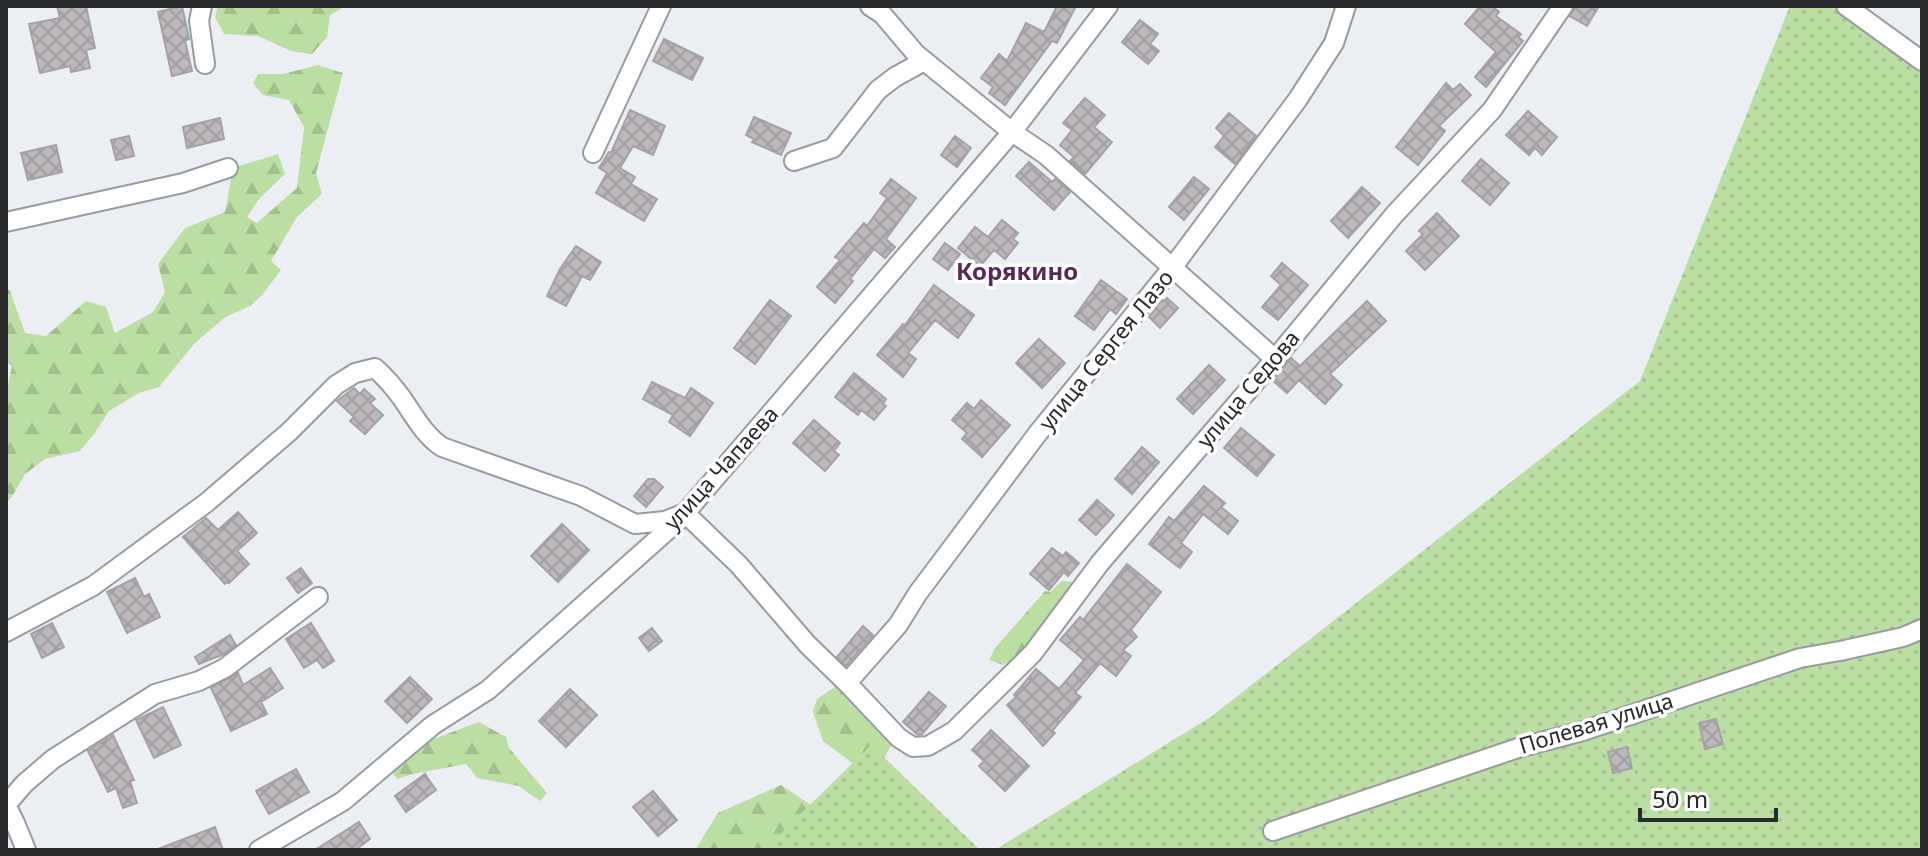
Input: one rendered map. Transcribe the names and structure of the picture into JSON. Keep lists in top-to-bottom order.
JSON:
{
  "streets": {
    "street": [
      "улица Сергея Лазо",
      "улица Седова",
      "улица Чапаева",
      "Полевая улица"
    ]
  },
  "crossings": [
    ["улица Сергея Лазо", "улица Седова"]
  ],
  "districts": ["Корякино"],
  "scale_bar": "50 m"
}
